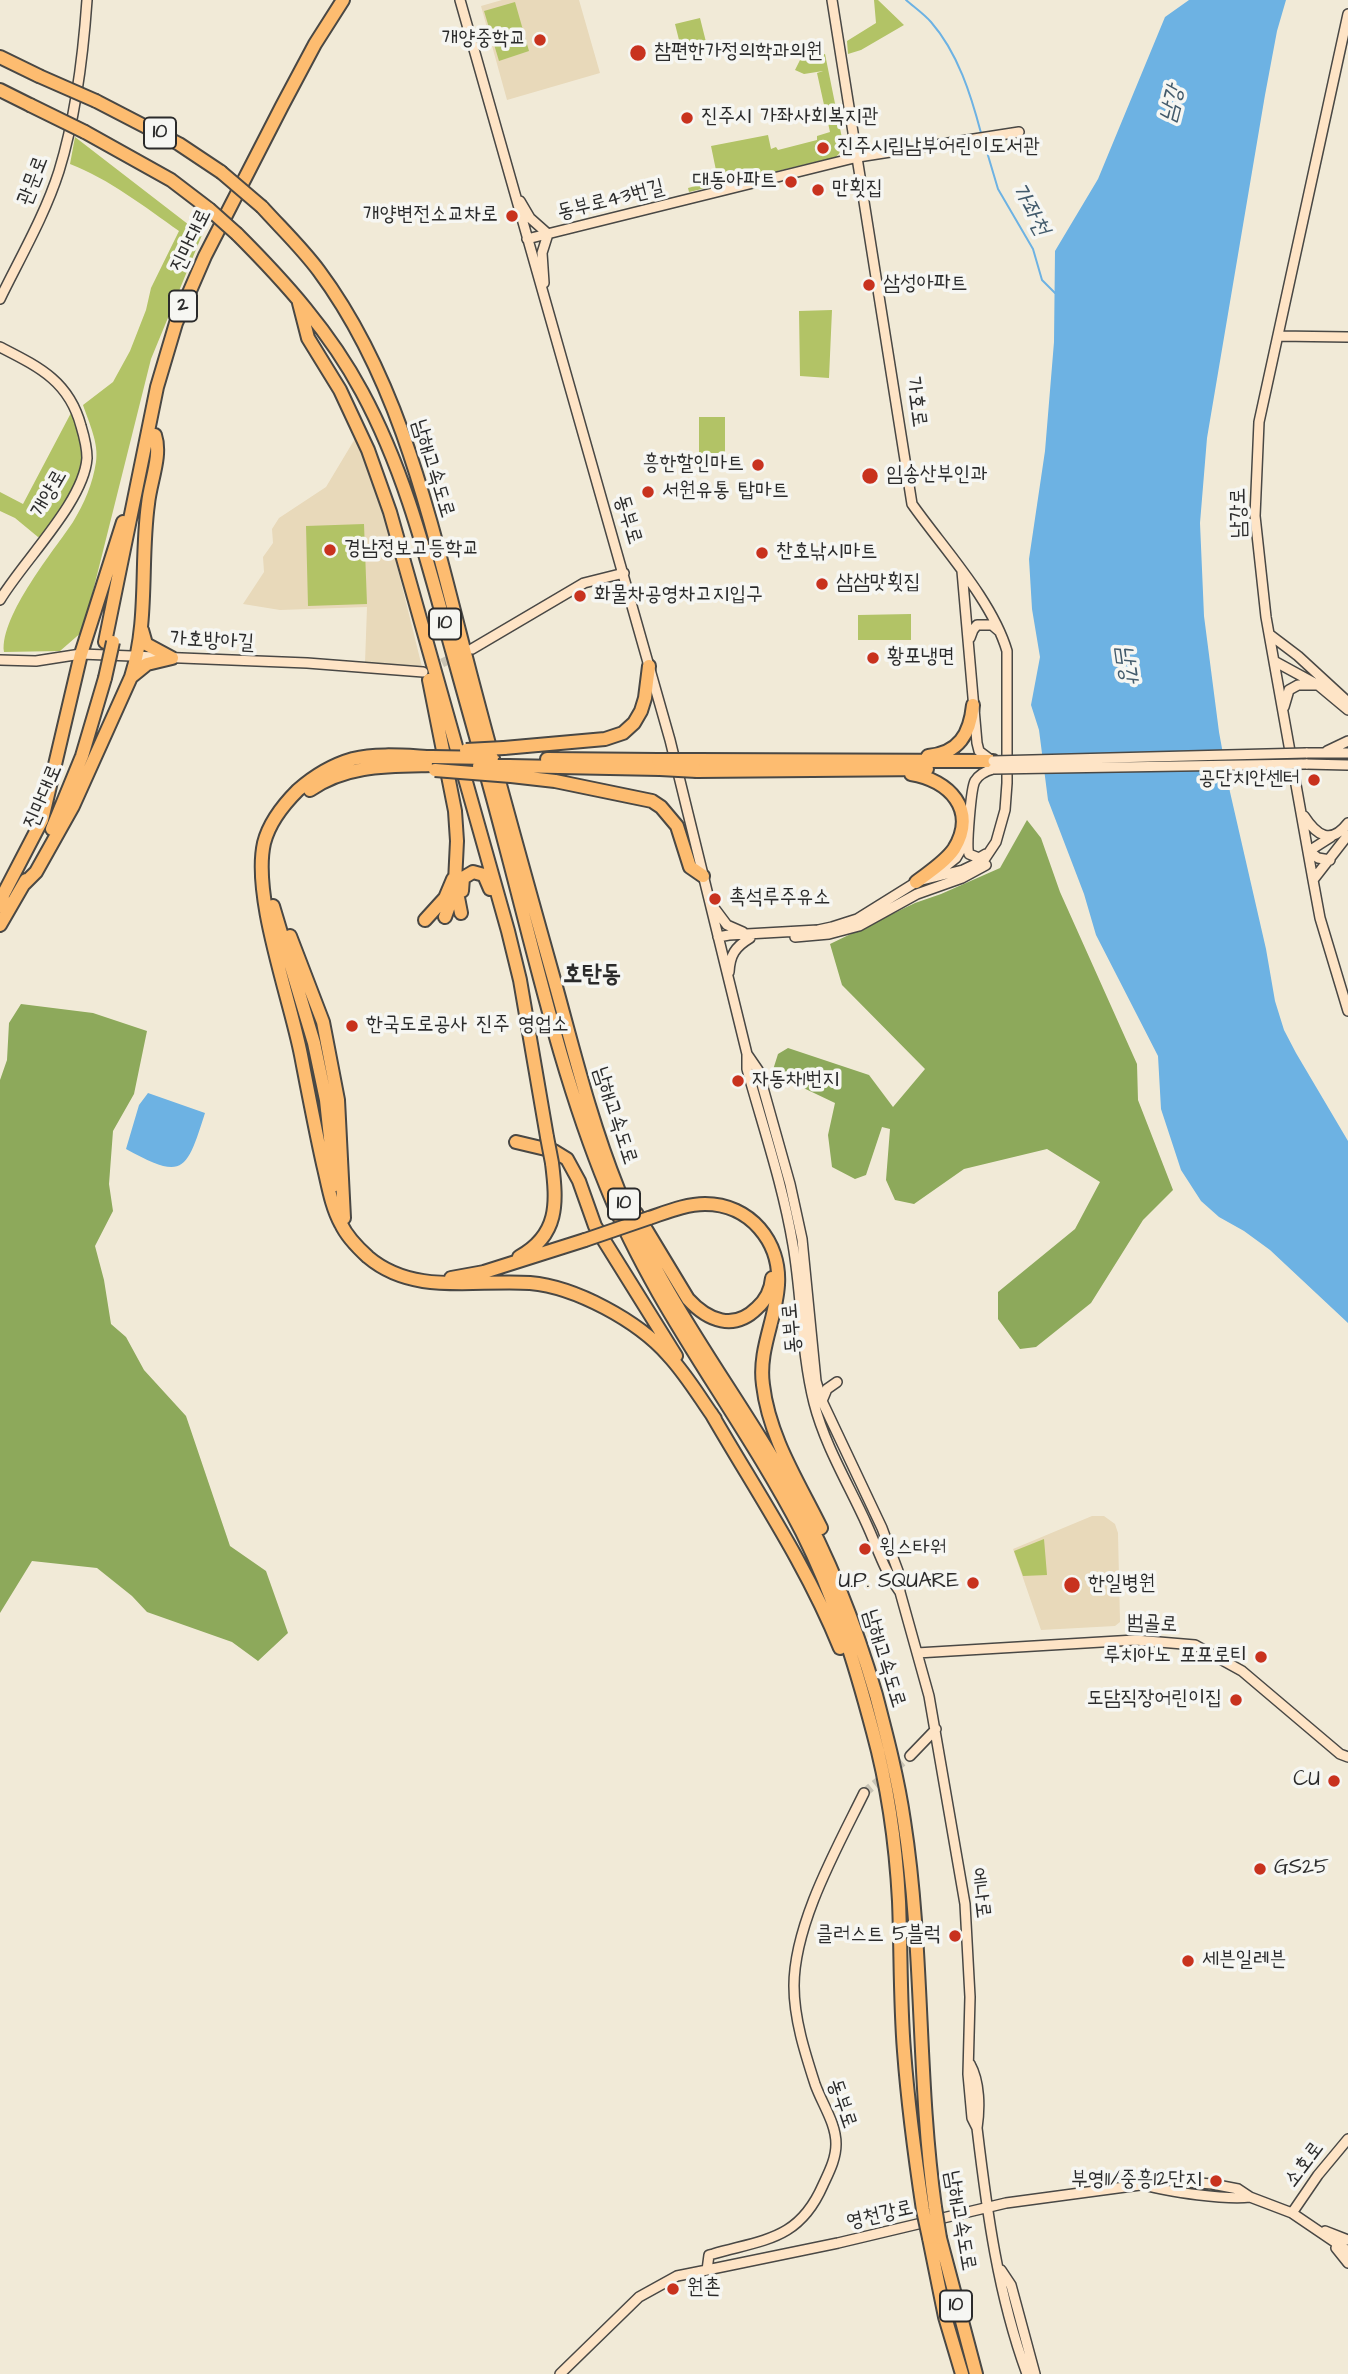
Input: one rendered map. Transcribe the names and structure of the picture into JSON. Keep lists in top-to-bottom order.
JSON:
{
  "streets": {
    "highway": [
      "10",
      "진마대로",
      "2",
      "남해고속도로"
    ],
    "street": [
      "관문로",
      "동부로43번길",
      "가호로",
      "개양로",
      "남강로",
      "동부로",
      "가호방아길",
      "범골로",
      "에나로",
      "소호로",
      "영천강로"
    ]
  },
  "crossings": [
    ["동부로43번길", "가호로"],
    ["동부로43번길", "동부로"],
    ["진마대로", "2"],
    ["가호로", "동부로"],
    ["동부로", "범골로"],
    ["동부로", "에나로"],
    ["동부로", "영천강로"],
    ["에나로", "영천강로"],
    ["소호로", "영천강로"]
  ],
  "districts": ["호탄동"],
  "water": ["남강", "가좌천"],
  "places": [
    "개양중학교",
    "참편한가정의학과의원",
    "진주시 가좌사회복지관",
    "진주시립남부어린이도서관",
    "대동아파트",
    "만횟집",
    "개양변전소교차로",
    "삼성아파트",
    "흥한할인마트",
    "임송산부인과",
    "서원유통 탑마트",
    "경남정보고등학교",
    "찬호낚시마트",
    "삼삼맛횟집",
    "화물차공영차고지입구",
    "황포냉면",
    "공단치안센터",
    "촉석루주유소",
    "한국도로공사 진주 영업소",
    "자동차1번지",
    "윙스타워",
    "U.P. SQUARE",
    "한일병원",
    "루치아노 포포로티",
    "도담직장어린이집",
    "CU",
    "GS25",
    "클러스트 5블럭",
    "세븐일레븐",
    "부영11/중흥12단지",
    "원촌"
  ]
}
